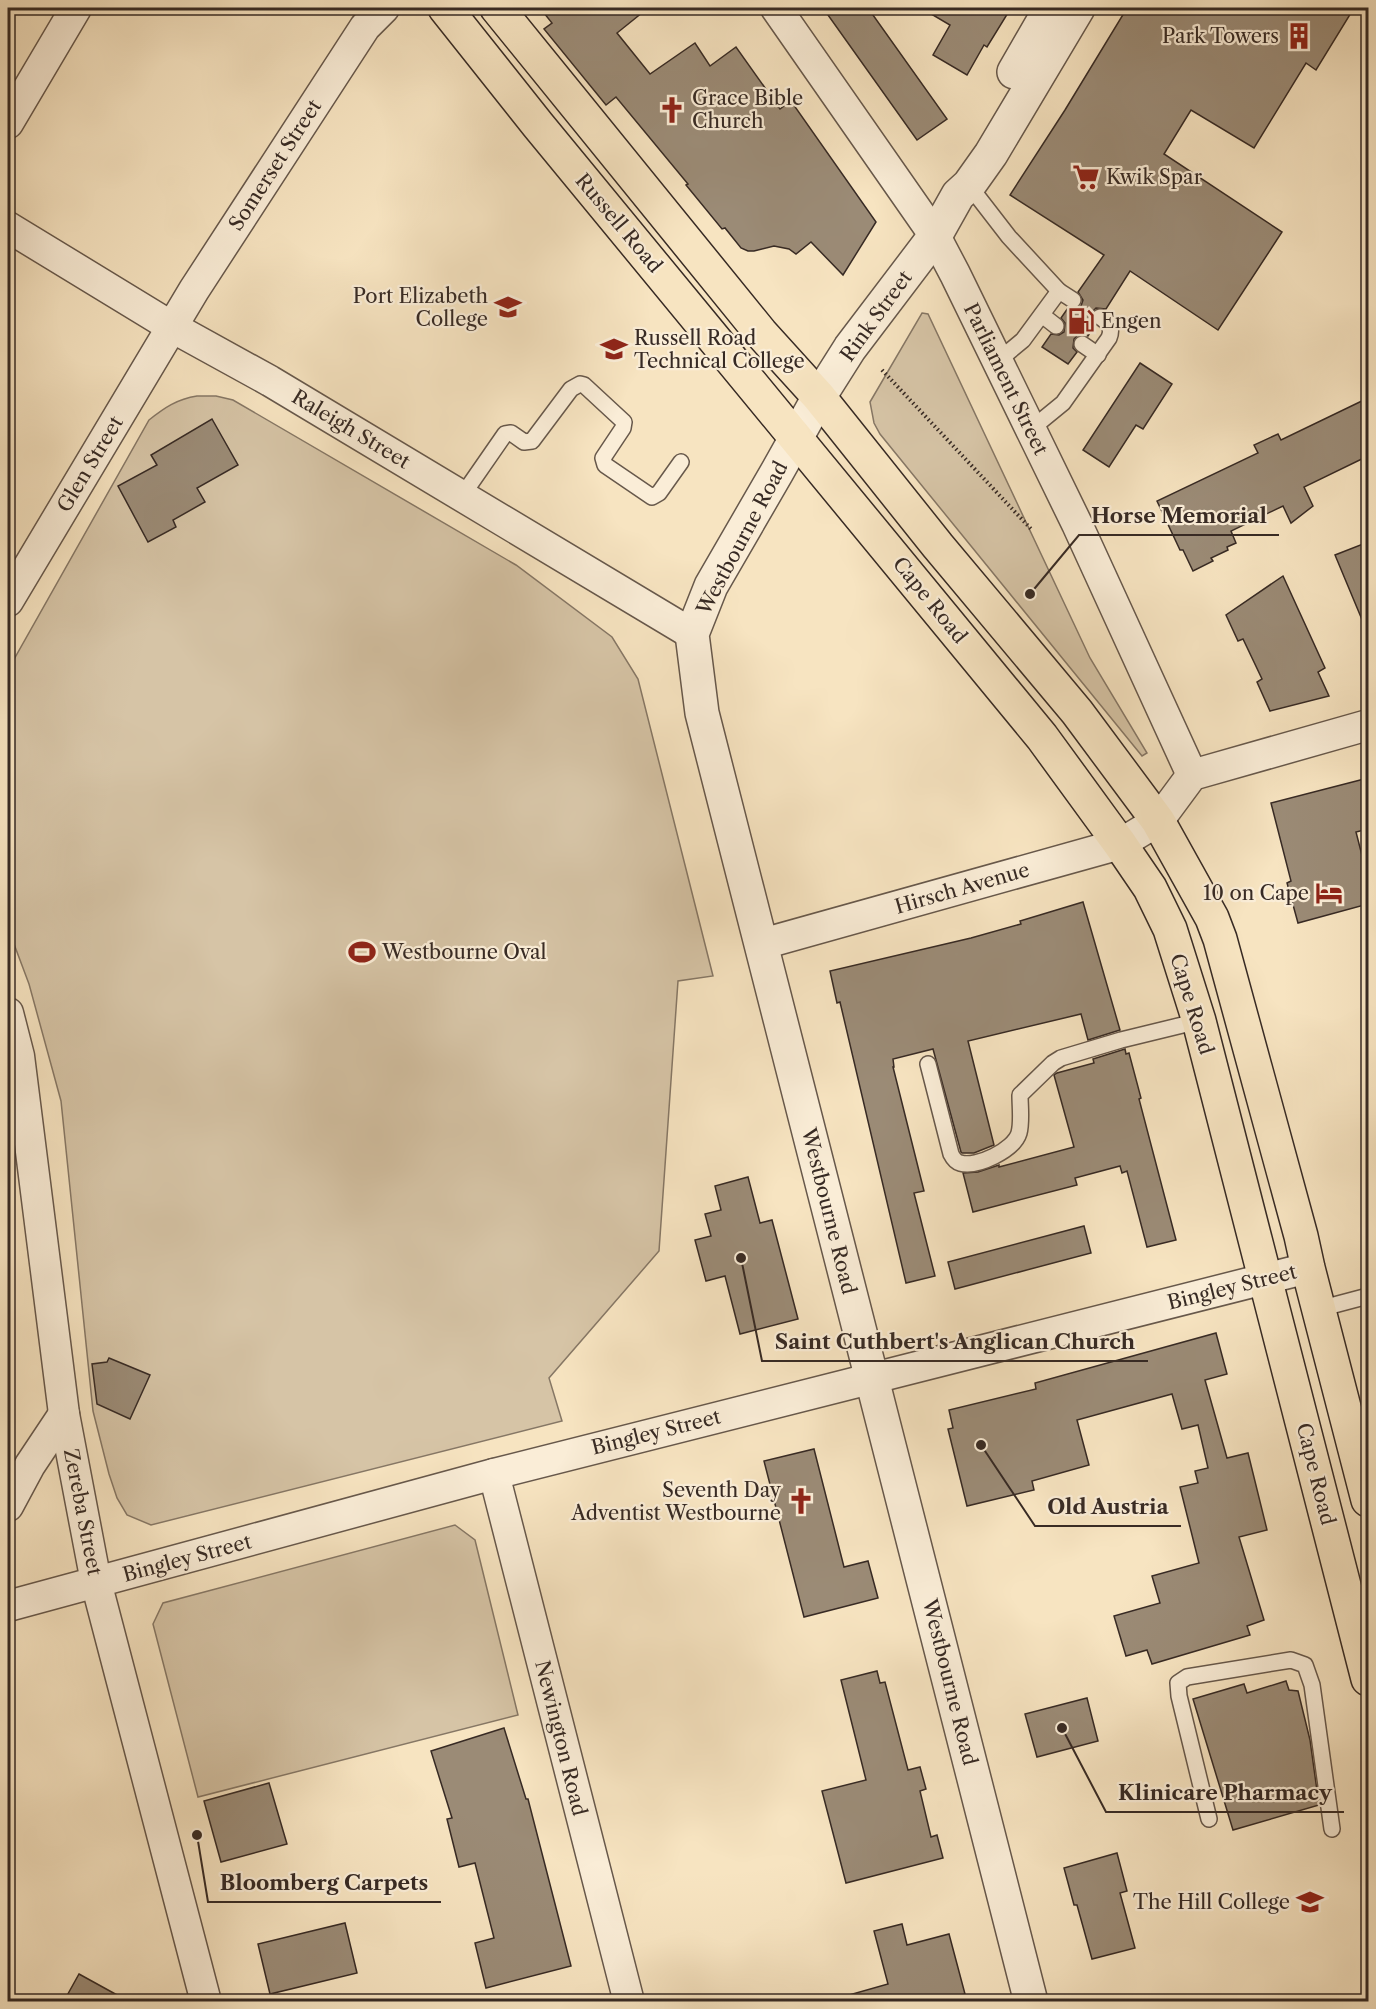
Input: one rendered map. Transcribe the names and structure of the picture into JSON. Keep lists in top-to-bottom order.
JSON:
{
  "streets": {
    "main road": ["Russell Road", "Cape Road"],
    "street": [
      "Somerset Street",
      "Rink Street",
      "Parliament Street",
      "Raleigh Street",
      "Glen Street",
      "Westbourne Road",
      "Hirsch Avenue",
      "Bingley Street",
      "Zereba Street",
      "Newington Road"
    ]
  },
  "crossings": [
    ["Somerset Street", "Raleigh Street"],
    ["Somerset Street", "Glen Street"],
    ["Russell Road", "Rink Street"],
    ["Russell Road", "Westbourne Road"],
    ["Russell Road", "Cape Road"],
    ["Rink Street", "Parliament Street"],
    ["Rink Street", "Westbourne Road"],
    ["Rink Street", "Cape Road"],
    ["Raleigh Street", "Glen Street"],
    ["Raleigh Street", "Westbourne Road"],
    ["Westbourne Road", "Cape Road"],
    ["Westbourne Road", "Hirsch Avenue"],
    ["Westbourne Road", "Bingley Street"],
    ["Cape Road", "Hirsch Avenue"],
    ["Cape Road", "Bingley Street"],
    ["Bingley Street", "Zereba Street"],
    ["Bingley Street", "Newington Road"]
  ],
  "places": {
    "building": ["Park Towers"],
    "church": ["Grace Bible Church", "Seventh Day Adventist Westbourne"],
    "supermarket": ["Kwik Spar"],
    "school or university": ["Port Elizabeth College", "Russell Road Technical College", "The Hill College"],
    "fuel station": ["Engen"],
    "other": [
      "Horse Memorial",
      "Saint Cuthbert's Anglican Church",
      "Old Austria",
      "Klinicare Pharmacy",
      "Bloomberg Carpets"
    ],
    "hotel": ["10 on Cape"],
    "sports": ["Westbourne Oval"]
  }
}
